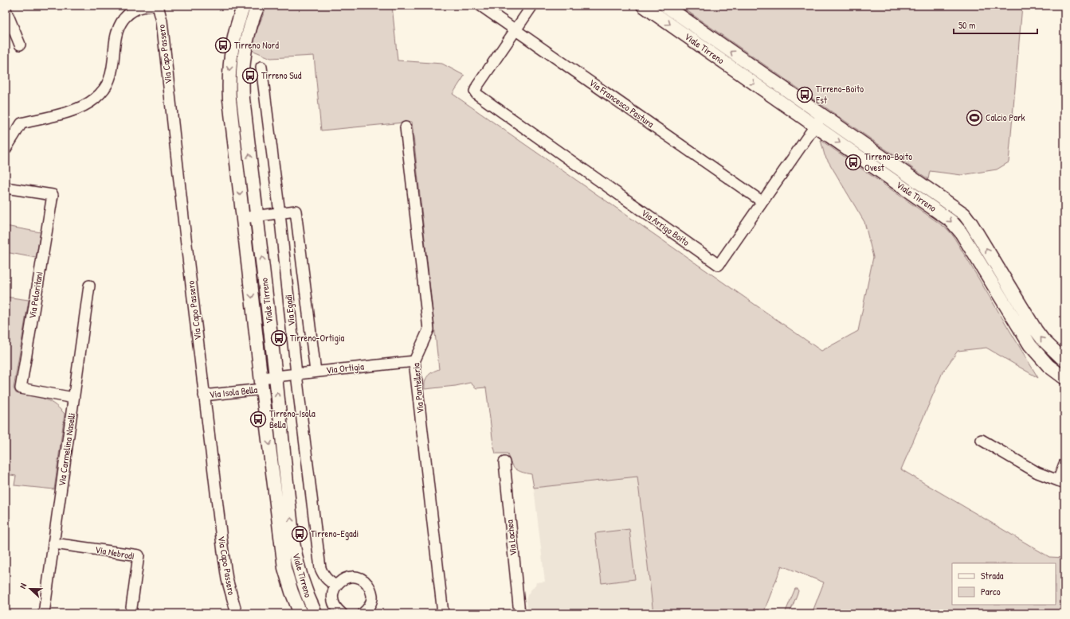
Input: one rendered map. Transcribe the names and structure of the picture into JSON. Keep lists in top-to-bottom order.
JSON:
{
  "streets": {
    "street": [
      "Viale Tirreno",
      "Via Capo Passero",
      "Via Francesco Pastura",
      "Via Arrigo Boito",
      "Via Peloritani",
      "Via Egadi",
      "Via Ortigia",
      "Via Pantelleria",
      "Via Isola Bella",
      "Via Carmelina Naselli",
      "Via Lachea",
      "Via Nebrodi"
    ]
  },
  "crossings": [
    ["Viale Tirreno", "Via Arrigo Boito"],
    ["Viale Tirreno", "Via Ortigia"],
    ["Viale Tirreno", "Via Isola Bella"],
    ["Via Capo Passero", "Via Isola Bella"],
    ["Via Francesco Pastura", "Via Arrigo Boito"],
    ["Via Peloritani", "Via Carmelina Naselli"],
    ["Via Egadi", "Via Ortigia"],
    ["Via Ortigia", "Via Pantelleria"],
    ["Via Ortigia", "Via Isola Bella"],
    ["Via Carmelina Naselli", "Via Nebrodi"]
  ],
  "places": {
    "bus stop": [
      "Tirreno Nord",
      "Tirreno Sud",
      "Tirreno-Boito Est",
      "Tirreno-Boito Ovest",
      "Tirreno-Ortigia",
      "Tirreno-Isola Bella",
      "Tirreno-Egadi"
    ],
    "sports": ["Calcio Park"]
  },
  "legend": ["Strada", "Parco"],
  "scale_bar": "50 m",
  "north": "left"
}
